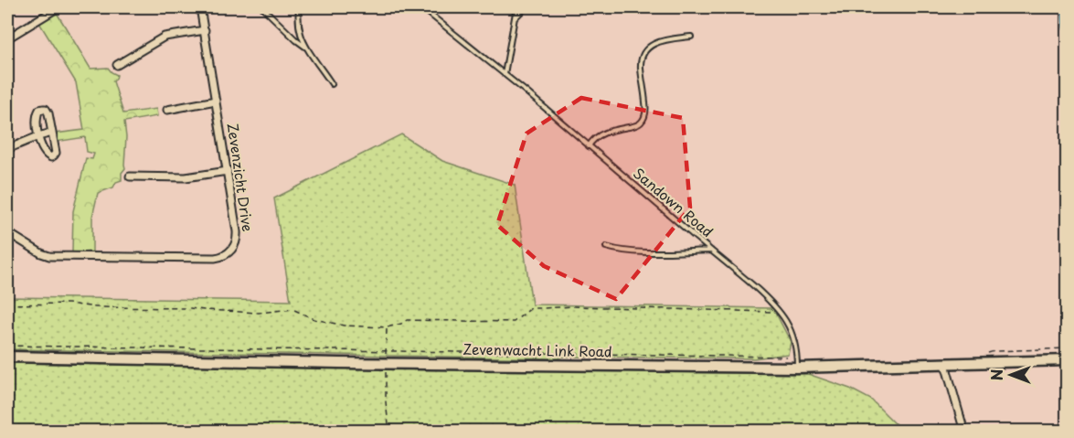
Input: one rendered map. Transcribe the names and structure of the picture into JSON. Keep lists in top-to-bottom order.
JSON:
{
  "streets": {
    "street": ["Zevenzicht Drive", "Zevenwacht Link Road"],
    "lane": ["Sandown Road"]
  },
  "crossings": [
    ["Sandown Road", "Zevenwacht Link Road"]
  ],
  "north": "left"
}
